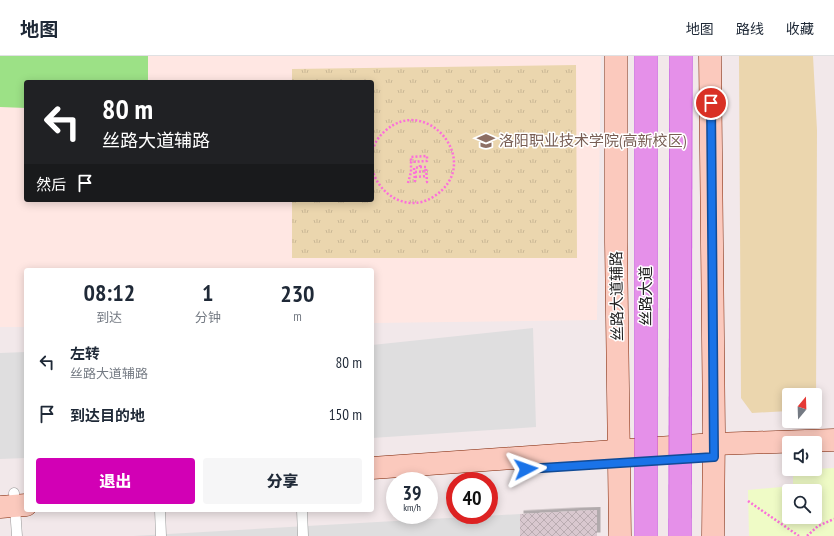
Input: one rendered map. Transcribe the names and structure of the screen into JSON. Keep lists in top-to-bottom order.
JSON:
{
  "streets": {
    "highway": ["丝路大道"],
    "main road": ["丝路大道辅路"]
  },
  "places": {
    "school or university": ["洛阳职业技术学院(高新校区)"]
  },
  "north": "top",
  "page": {
    "header": "地图",
    "nav": ["地图", "路线", "收藏"],
    "turn": ["80 m", "丝路大道辅路"],
    "then": "然后",
    "eta": [
      "08:12",
      "到达",
      "1",
      "分钟",
      "230",
      "m"
    ],
    "list": [
      {
        "name": "左转",
        "note": "丝路大道辅路",
        "value": "80 m"
      },
      {
        "name": "到达目的地",
        "value": "150 m"
      }
    ],
    "buttons": ["退出", "分享"],
    "speed": "39 km/h",
    "limit": "40"
  }
}
